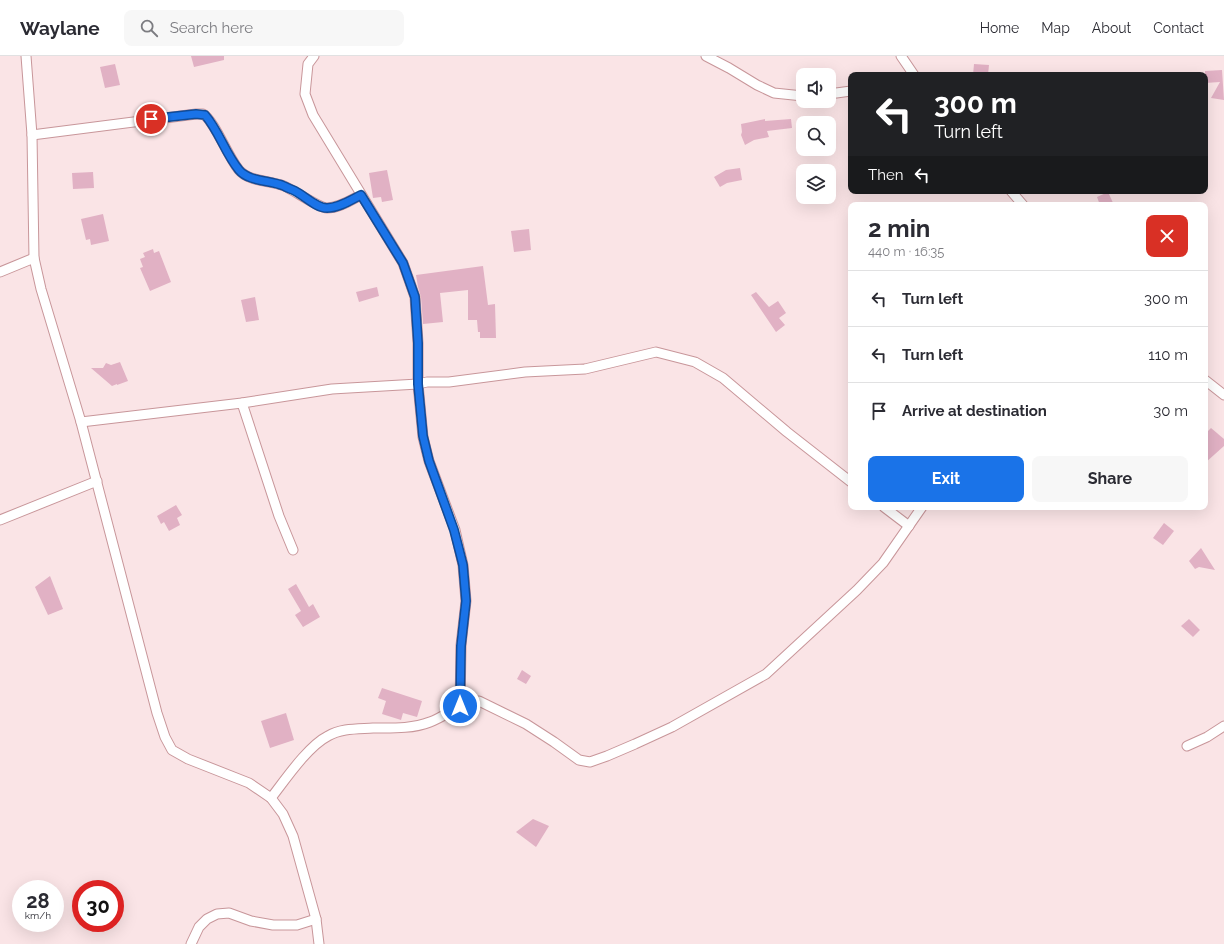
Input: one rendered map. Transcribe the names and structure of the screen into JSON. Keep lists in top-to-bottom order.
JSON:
{
  "page": {
    "header": "Waylane",
    "search": "Search here",
    "nav": [
      "Home",
      "Map",
      "About",
      "Contact"
    ],
    "turn": ["300 m", "Turn left"],
    "then": "Then",
    "heading": ["2 min", "440 m · 16:35"],
    "list": [
      {
        "name": "Turn left",
        "value": "300 m"
      },
      {
        "name": "Turn left",
        "value": "110 m"
      },
      {
        "name": "Arrive at destination",
        "value": "30 m"
      }
    ],
    "buttons": ["Exit", "Share"],
    "speed": "28 km/h",
    "limit": "30"
  }
}
